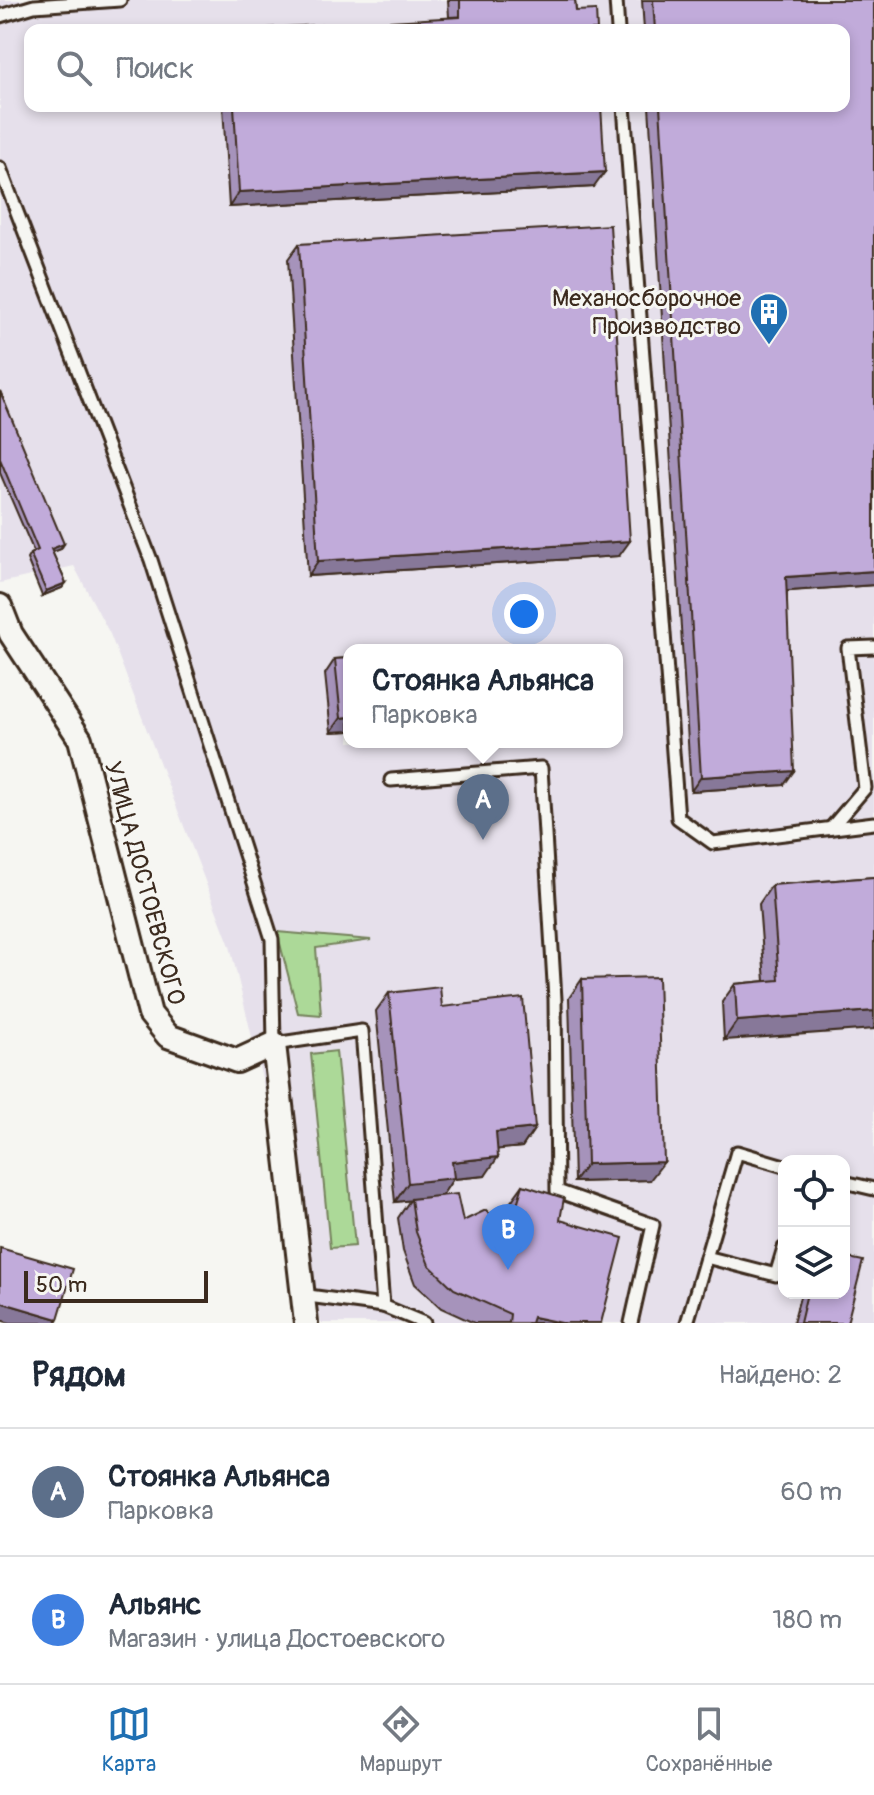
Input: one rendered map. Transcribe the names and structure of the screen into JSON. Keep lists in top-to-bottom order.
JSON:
{
  "streets": {
    "street": ["УЛИЦА ДОСТОЕВСКОГО"]
  },
  "places": {
    "building": ["Механосборочное Производство"]
  },
  "scale_bar": "50 m",
  "page": {
    "search": "Поиск",
    "popup": ["Стоянка Альянса", "Парковка"],
    "pins": ["A", "B"],
    "scale": "50 m",
    "heading": ["Рядом", "Найдено: 2"],
    "list": [
      {
        "mark": "A",
        "name": "Стоянка Альянса",
        "note": "Парковка",
        "value": "60 m"
      },
      {
        "mark": "B",
        "name": "Альянс",
        "note": "Магазин · улица Достоевского",
        "value": "180 m"
      }
    ],
    "nav": ["Карта", "Маршрут", "Сохранённые"]
  }
}
